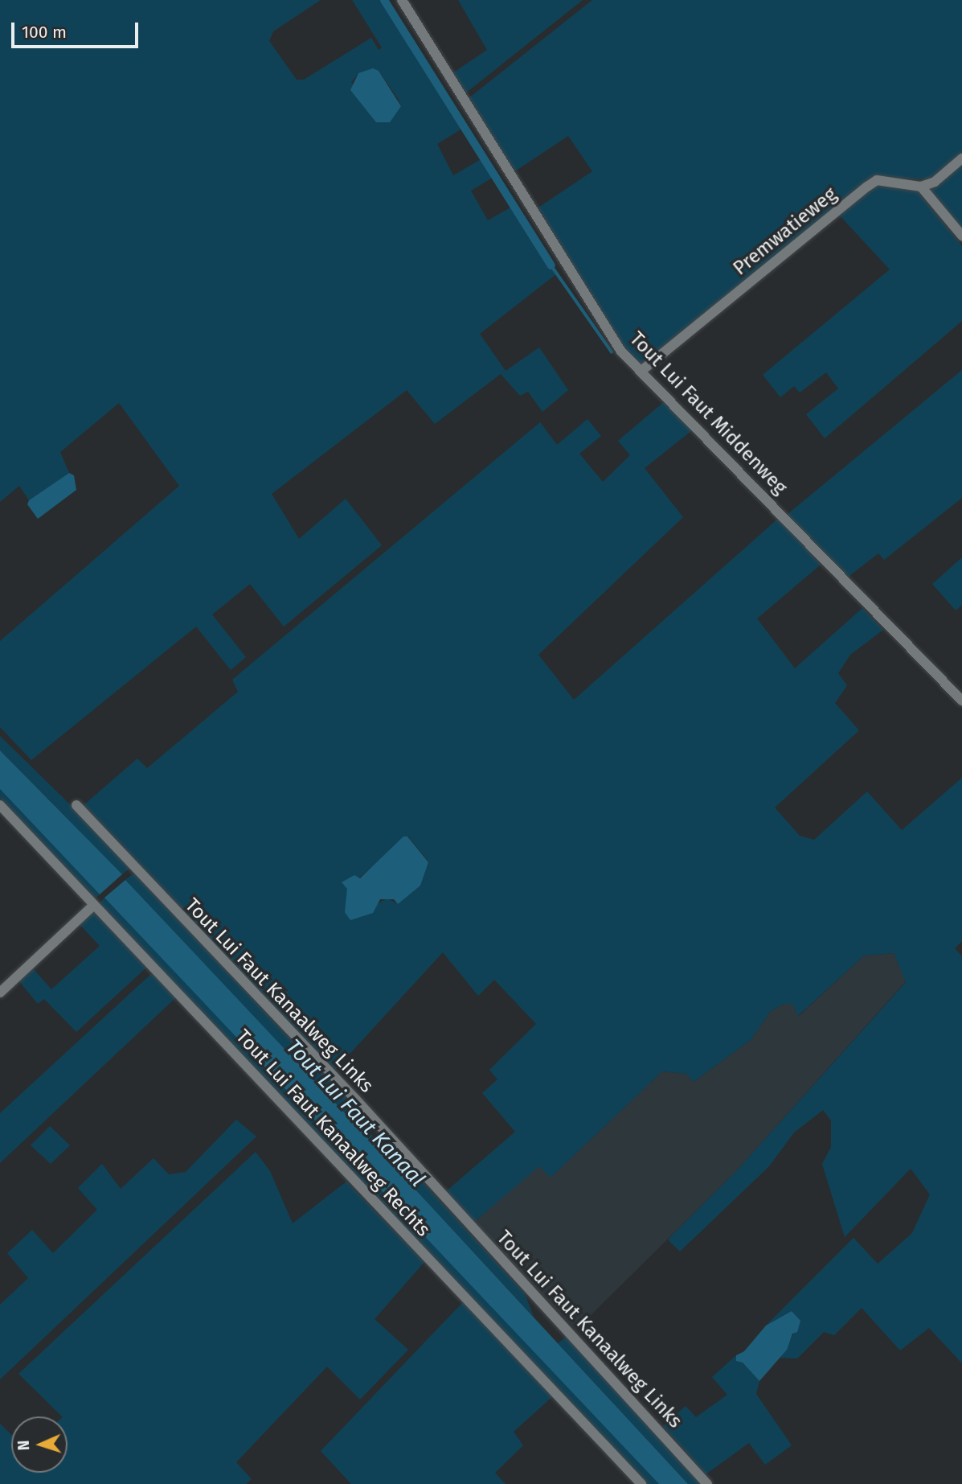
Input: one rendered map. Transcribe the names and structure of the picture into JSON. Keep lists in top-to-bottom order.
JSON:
{
  "streets": {
    "street": [
      "Premwatieweg",
      "Tout Lui Faut Middenweg",
      "Tout Lui Faut Kanaalweg Links",
      "Tout Lui Faut Kanaalweg Rechts"
    ]
  },
  "crossings": [
    ["Premwatieweg", "Tout Lui Faut Middenweg"]
  ],
  "water": ["Tout Lui Faut Kanaal"],
  "scale_bar": "100 m",
  "north": "left"
}
